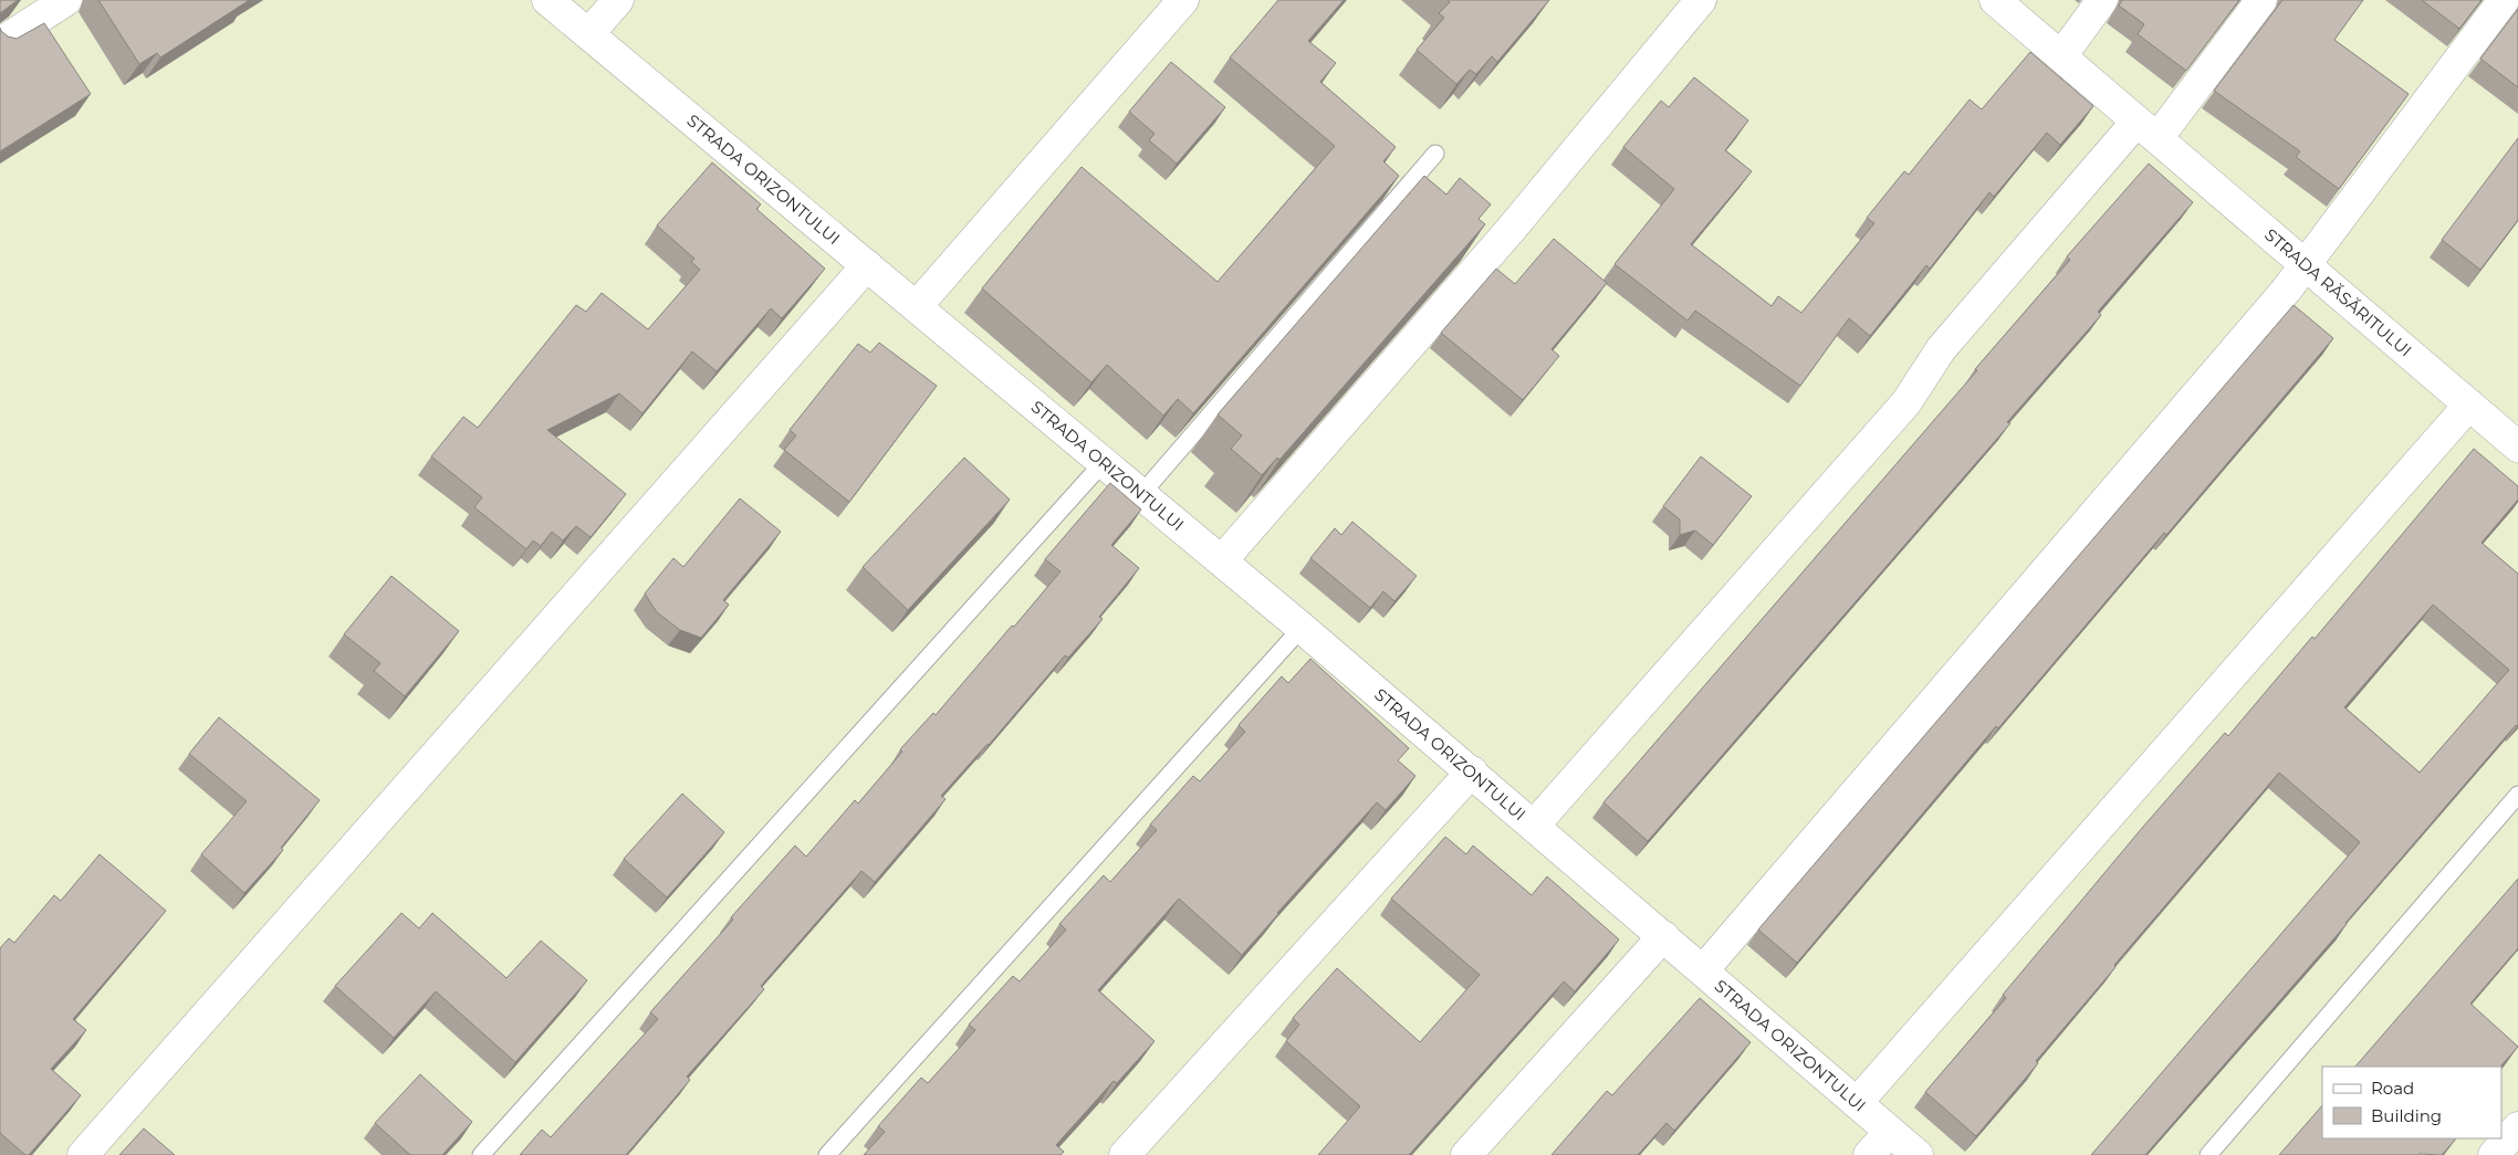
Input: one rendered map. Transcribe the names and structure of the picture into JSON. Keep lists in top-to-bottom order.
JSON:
{
  "streets": {
    "street": ["STRADA ORIZONTULUI", "STRADA RĂSĂRITULUI"]
  },
  "legend": ["Road", "Building"]
}
